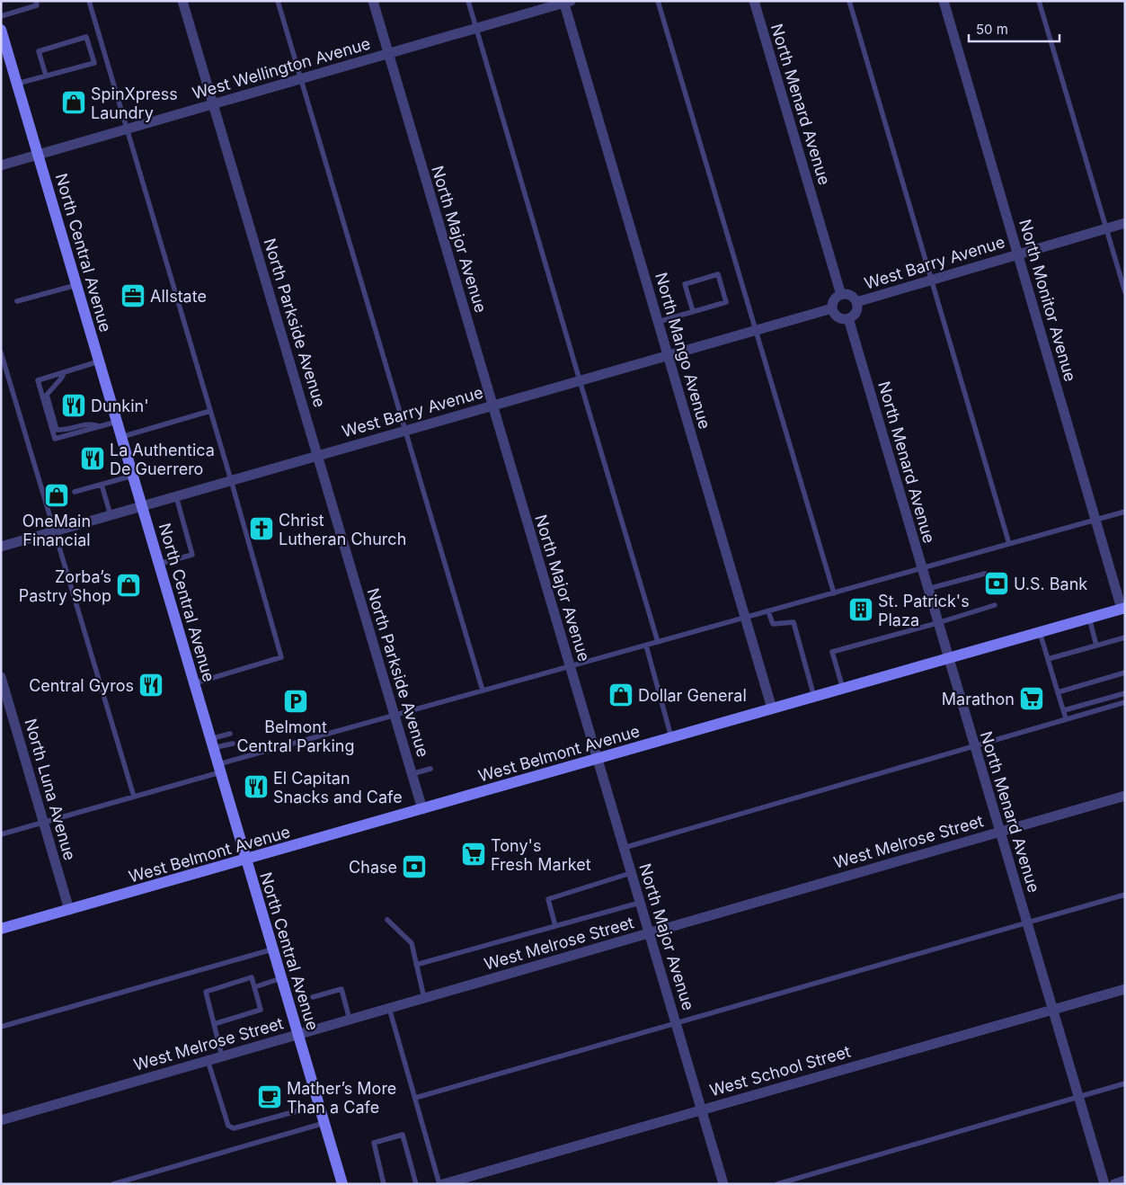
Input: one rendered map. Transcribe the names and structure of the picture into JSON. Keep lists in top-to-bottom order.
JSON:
{
  "streets": {
    "main road": ["North Central Avenue", "West Belmont Avenue"],
    "street": [
      "West Wellington Avenue",
      "North Menard Avenue",
      "North Major Avenue",
      "West Barry Avenue",
      "North Monitor Avenue",
      "North Parkside Avenue",
      "North Mango Avenue",
      "North Luna Avenue",
      "West Melrose Street",
      "West School Street"
    ]
  },
  "crossings": [
    ["West Wellington Avenue", "North Major Avenue"],
    ["West Wellington Avenue", "North Central Avenue"],
    ["West Wellington Avenue", "North Parkside Avenue"],
    ["West Wellington Avenue", "North Mango Avenue"],
    ["North Menard Avenue", "West Barry Avenue"],
    ["North Menard Avenue", "West Belmont Avenue"],
    ["North Menard Avenue", "West Melrose Street"],
    ["North Menard Avenue", "West School Street"],
    ["North Major Avenue", "West Barry Avenue"],
    ["North Major Avenue", "West Belmont Avenue"],
    ["North Major Avenue", "West Melrose Street"],
    ["North Major Avenue", "West School Street"],
    ["North Central Avenue", "West Barry Avenue"],
    ["North Central Avenue", "West Belmont Avenue"],
    ["North Central Avenue", "West Melrose Street"],
    ["West Barry Avenue", "North Monitor Avenue"],
    ["West Barry Avenue", "North Parkside Avenue"],
    ["West Barry Avenue", "North Mango Avenue"],
    ["North Monitor Avenue", "West Belmont Avenue"],
    ["North Parkside Avenue", "West Belmont Avenue"],
    ["North Mango Avenue", "West Belmont Avenue"],
    ["West Belmont Avenue", "North Luna Avenue"]
  ],
  "places": {
    "shop": [
      "SpinXpress Laundry",
      "OneMain Financial",
      "Zorba’s Pastry Shop",
      "Dollar General"
    ],
    "office": ["Allstate"],
    "restaurant": [
      "Dunkin'",
      "La Authentica De Guerrero",
      "Central Gyros",
      "El Capitan Snacks and Cafe"
    ],
    "church": ["Christ Lutheran Church"],
    "bank": ["U.S. Bank", "Chase"],
    "building": ["St. Patrick's Plaza"],
    "supermarket": ["Marathon", "Tony's Fresh Market"],
    "parking": ["Belmont Central Parking"],
    "cafe": ["Mather’s More Than a Cafe"]
  },
  "scale_bar": "50 m"
}
